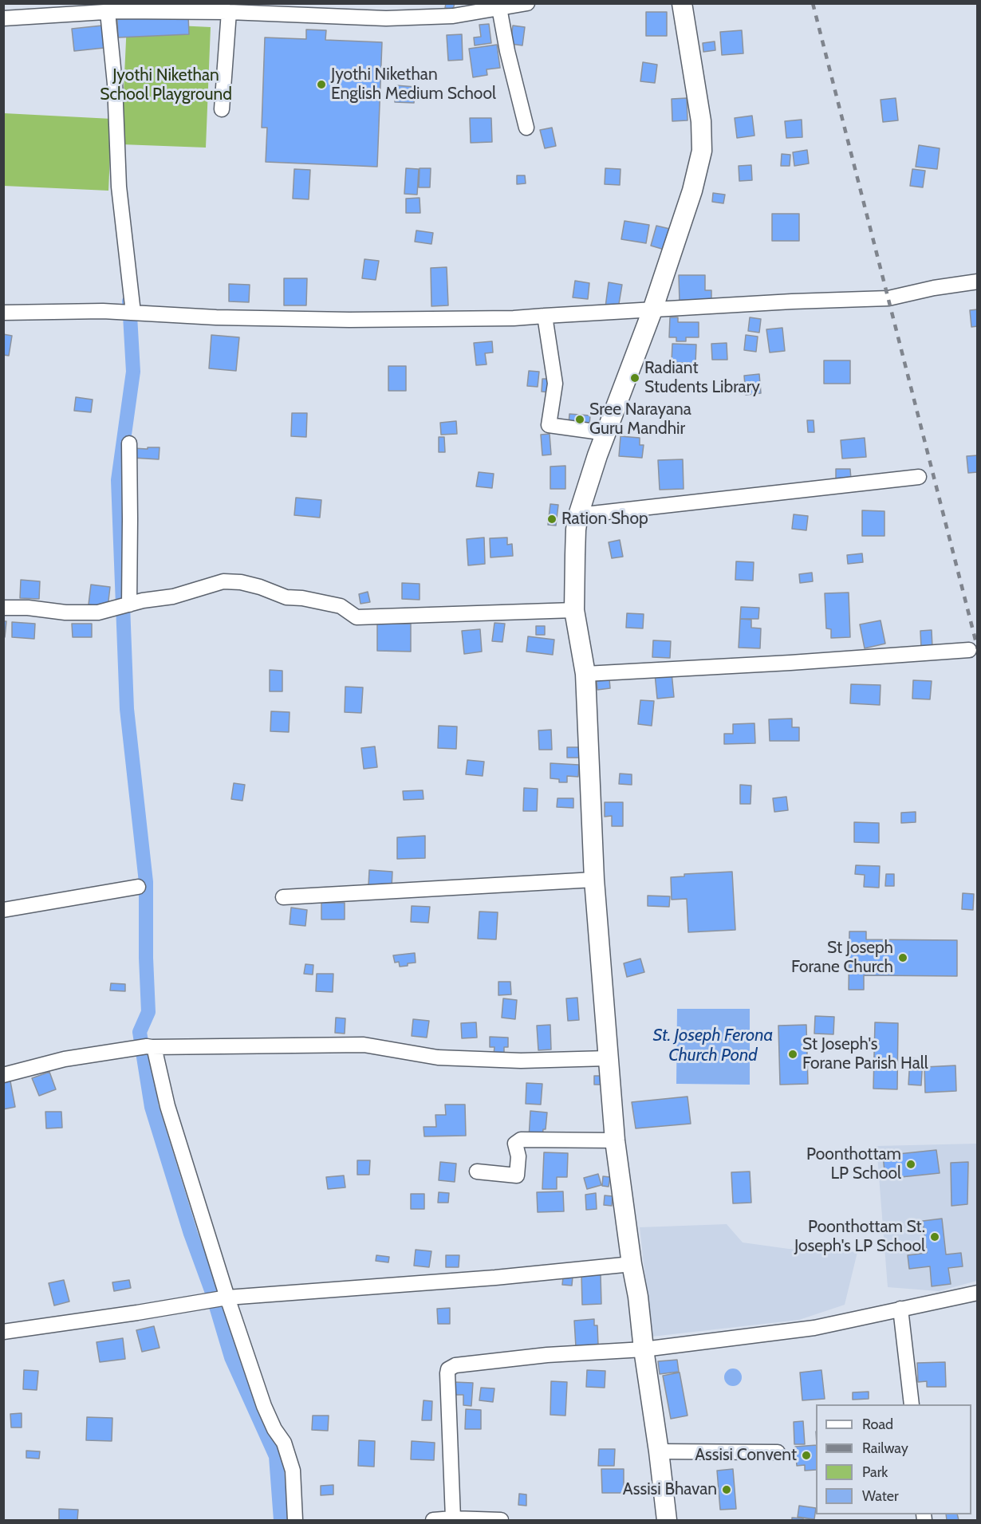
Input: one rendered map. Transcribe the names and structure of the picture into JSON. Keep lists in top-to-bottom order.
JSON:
{
  "water": ["St. Joseph Ferona Church Pond"],
  "parks": ["Jyothi Nikethan School Playground"],
  "places": [
    "Jyothi Nikethan English Medium School",
    "Radiant Students Library",
    "Sree Narayana Guru Mandhir",
    "Ration Shop",
    "St Joseph Forane Church",
    "St Joseph's Forane Parish Hall",
    "Poonthottam LP School",
    "Poonthottam St. Joseph's LP School",
    "Assisi Convent",
    "Assisi Bhavan"
  ],
  "legend": [
    "Road",
    "Railway",
    "Park",
    "Water"
  ]
}
